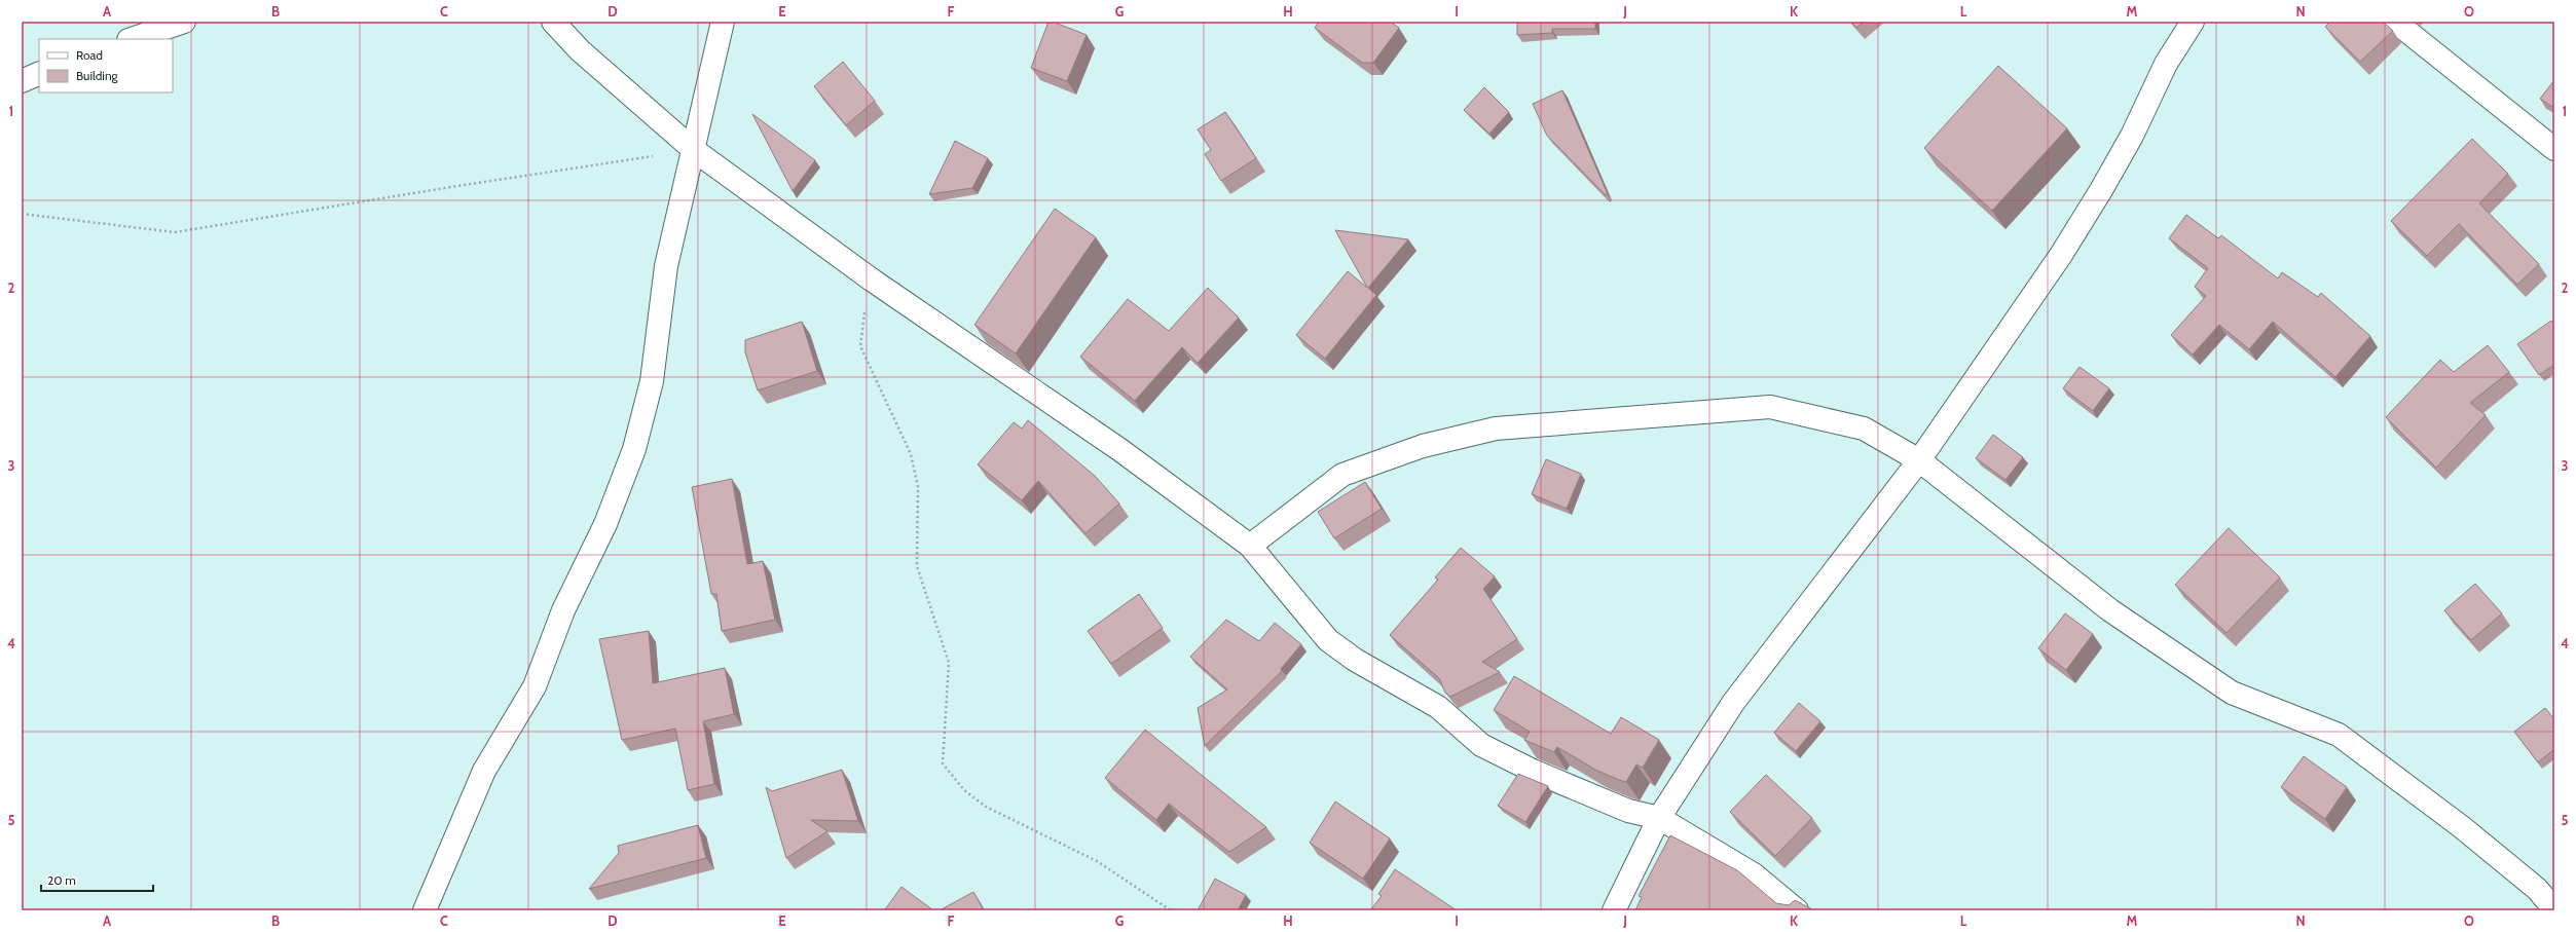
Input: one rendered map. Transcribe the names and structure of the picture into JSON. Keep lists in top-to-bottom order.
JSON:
{
  "legend": ["Road", "Building"],
  "scale_bar": "20 m",
  "grid": {
    "columns": [
      "A",
      "B",
      "C",
      "D",
      "E",
      "F",
      "G",
      "H",
      "I",
      "J",
      "K",
      "L",
      "M",
      "N",
      "O"
    ],
    "rows": [
      "1",
      "2",
      "3",
      "4",
      "5"
    ]
  }
}
